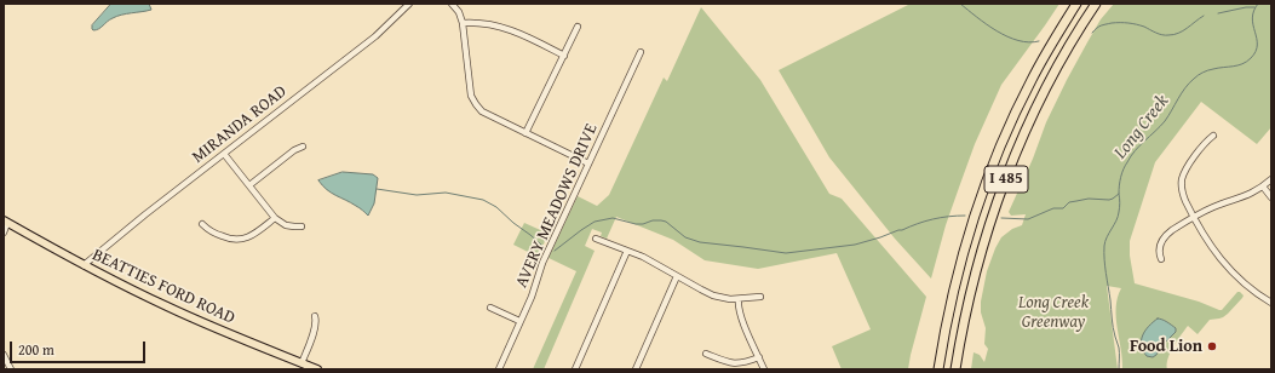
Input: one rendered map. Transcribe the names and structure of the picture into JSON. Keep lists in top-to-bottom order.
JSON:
{
  "streets": {
    "highway": ["I 485"],
    "main road": ["BEATTIES FORD ROAD"],
    "street": ["MIRANDA ROAD", "AVERY MEADOWS DRIVE"]
  },
  "crossings": [
    ["MIRANDA ROAD", "BEATTIES FORD ROAD"]
  ],
  "water": ["Long Creek"],
  "parks": ["Long Creek Greenway"],
  "places": ["Food Lion"],
  "scale_bar": "200 m"
}
